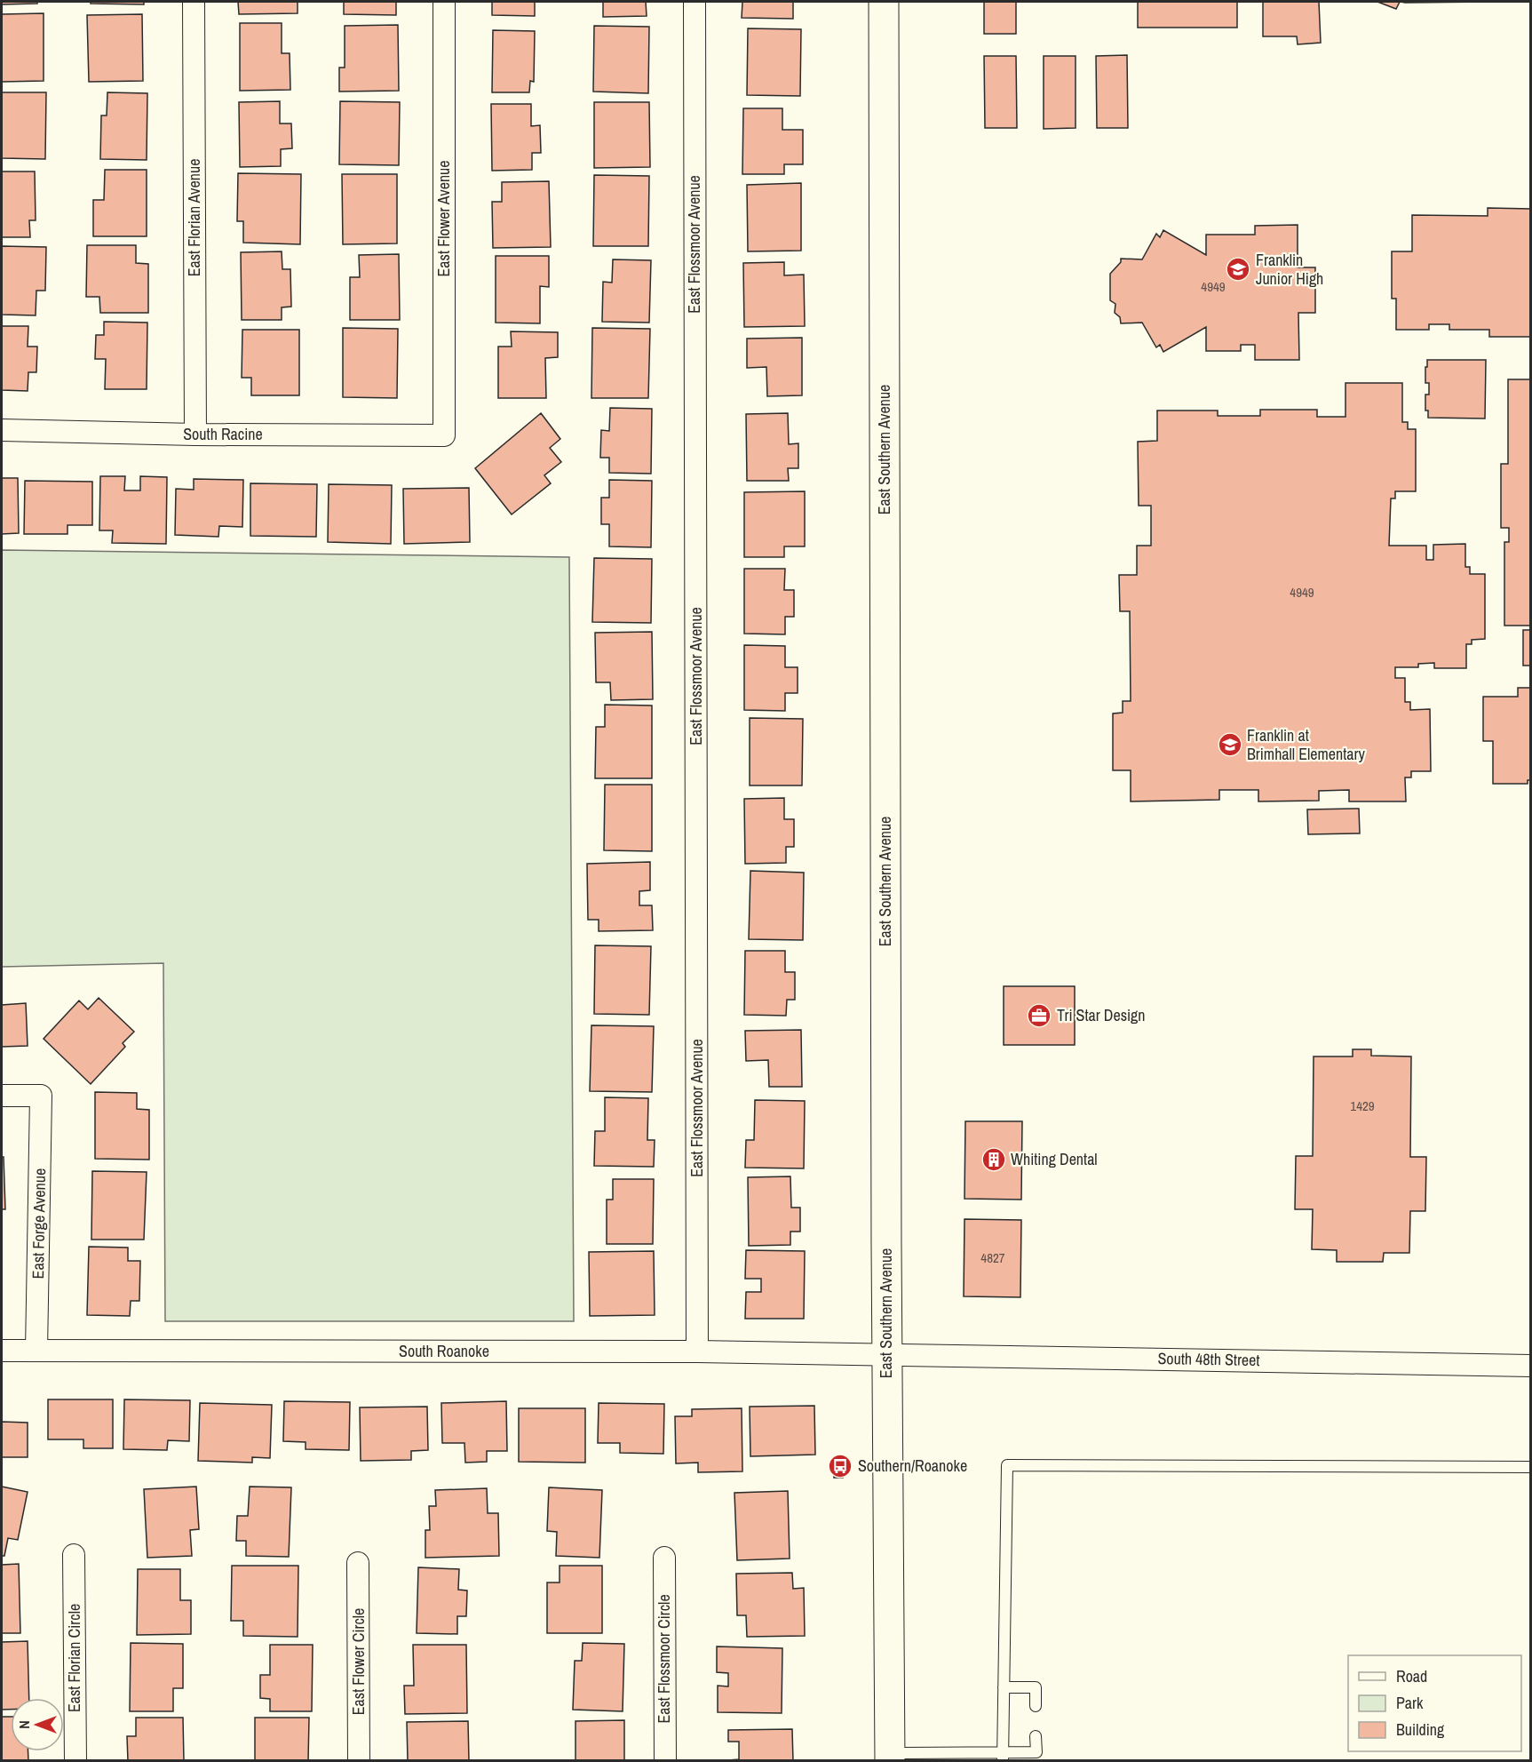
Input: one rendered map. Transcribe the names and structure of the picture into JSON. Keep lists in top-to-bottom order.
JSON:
{
  "streets": {
    "main road": ["East Southern Avenue"],
    "street": [
      "East Florian Avenue",
      "East Flower Avenue",
      "East Flossmoor Avenue",
      "South Racine",
      "East Forge Avenue",
      "South Roanoke",
      "South 48th Street",
      "East Florian Circle",
      "East Flossmoor Circle",
      "East Flower Circle"
    ]
  },
  "crossings": [
    ["East Florian Avenue", "South Racine"],
    ["East Flower Avenue", "South Racine"],
    ["East Flossmoor Avenue", "South Roanoke"],
    ["East Southern Avenue", "South Roanoke"],
    ["East Southern Avenue", "South 48th Street"],
    ["East Forge Avenue", "South Roanoke"],
    ["South Roanoke", "South 48th Street"]
  ],
  "places": {
    "school or university": ["Franklin Junior High", "Franklin at Brimhall Elementary"],
    "office": ["Tri Star Design"],
    "building": ["Whiting Dental"],
    "bus stop": ["Southern/Roanoke"]
  },
  "house_numbers": [
    "4949",
    "4949",
    "1429",
    "4827"
  ],
  "legend": ["Road", "Park", "Building"],
  "north": "left"
}
